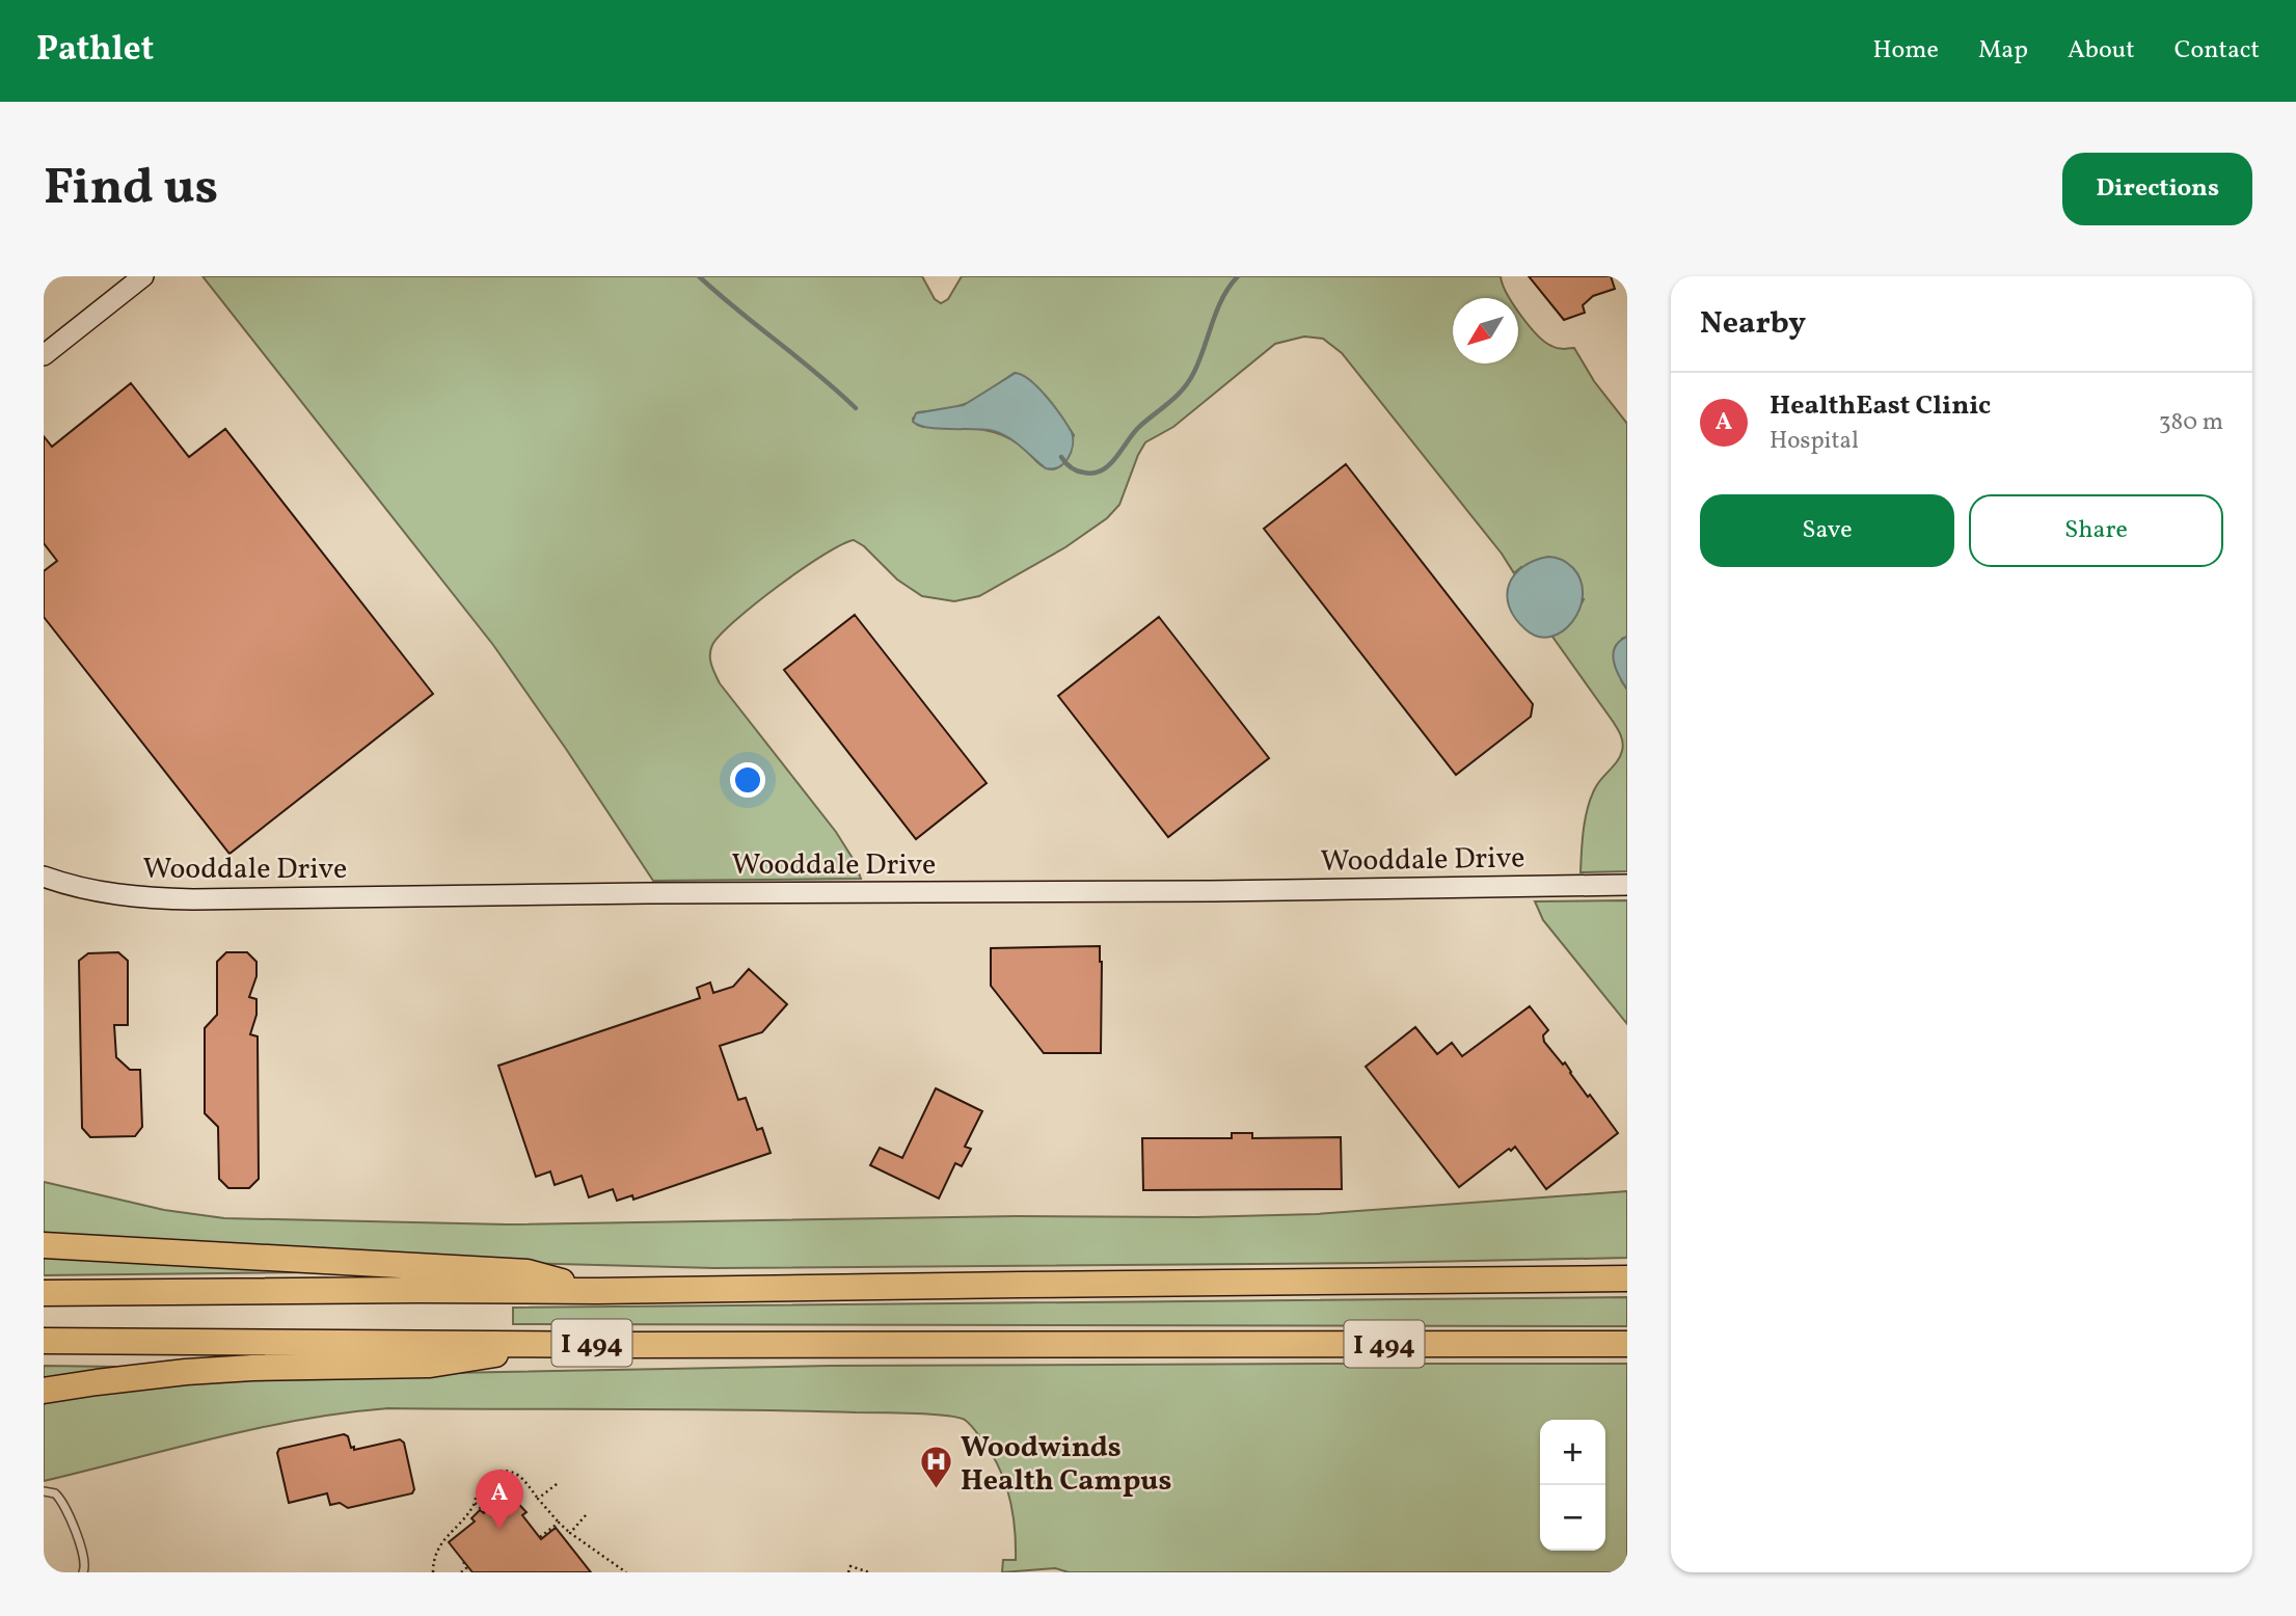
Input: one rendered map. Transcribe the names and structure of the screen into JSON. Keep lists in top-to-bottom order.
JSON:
{
  "streets": {
    "highway": ["I 494"],
    "street": ["Wooddale Drive"]
  },
  "places": {
    "hospital": ["Woodwinds Health Campus"]
  },
  "north": "bottom left",
  "page": {
    "header": "Pathlet",
    "nav": [
      "Home",
      "Map",
      "About",
      "Contact"
    ],
    "buttons": [
      "Directions",
      ["Save", "Share"]
    ],
    "title": "Find us",
    "heading": "Nearby",
    "list": [
      {
        "mark": "A",
        "name": "HealthEast Clinic",
        "note": "Hospital",
        "value": "380 m"
      }
    ],
    "map_buttons": ["+", "−"],
    "pins": "A"
  }
}
